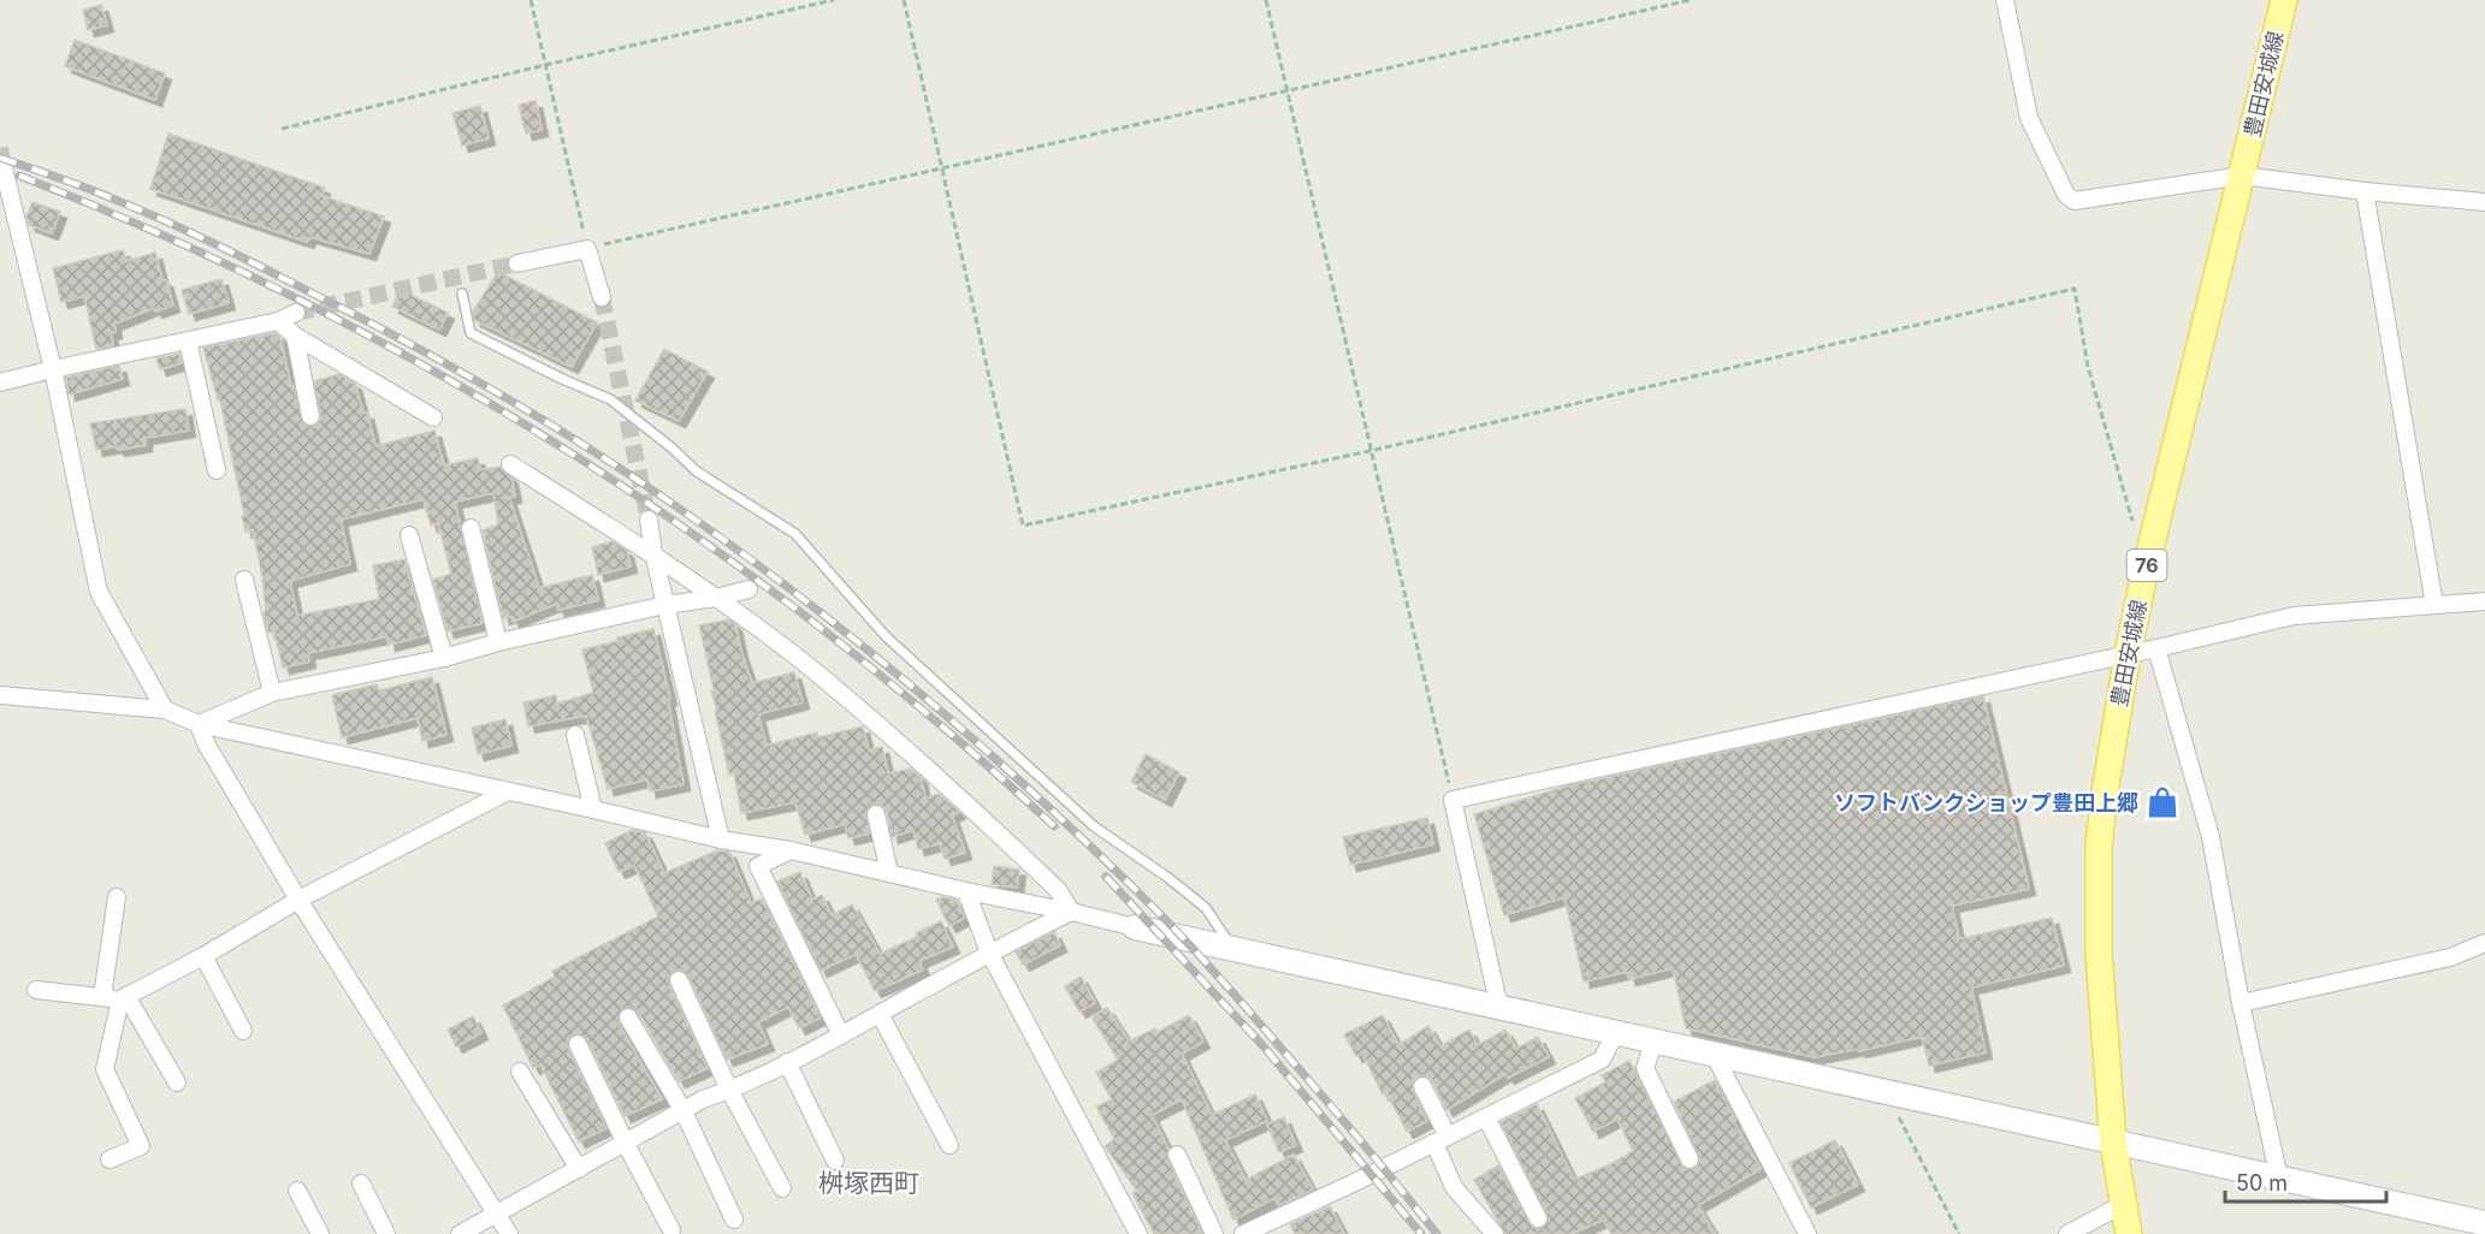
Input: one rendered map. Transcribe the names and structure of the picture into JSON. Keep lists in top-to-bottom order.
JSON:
{
  "streets": {
    "main road": ["豊田安城線", "76"]
  },
  "districts": ["桝塚西町"],
  "places": {
    "shop": ["ソフトバンクショップ豊田上郷"]
  },
  "scale_bar": "50 m"
}
